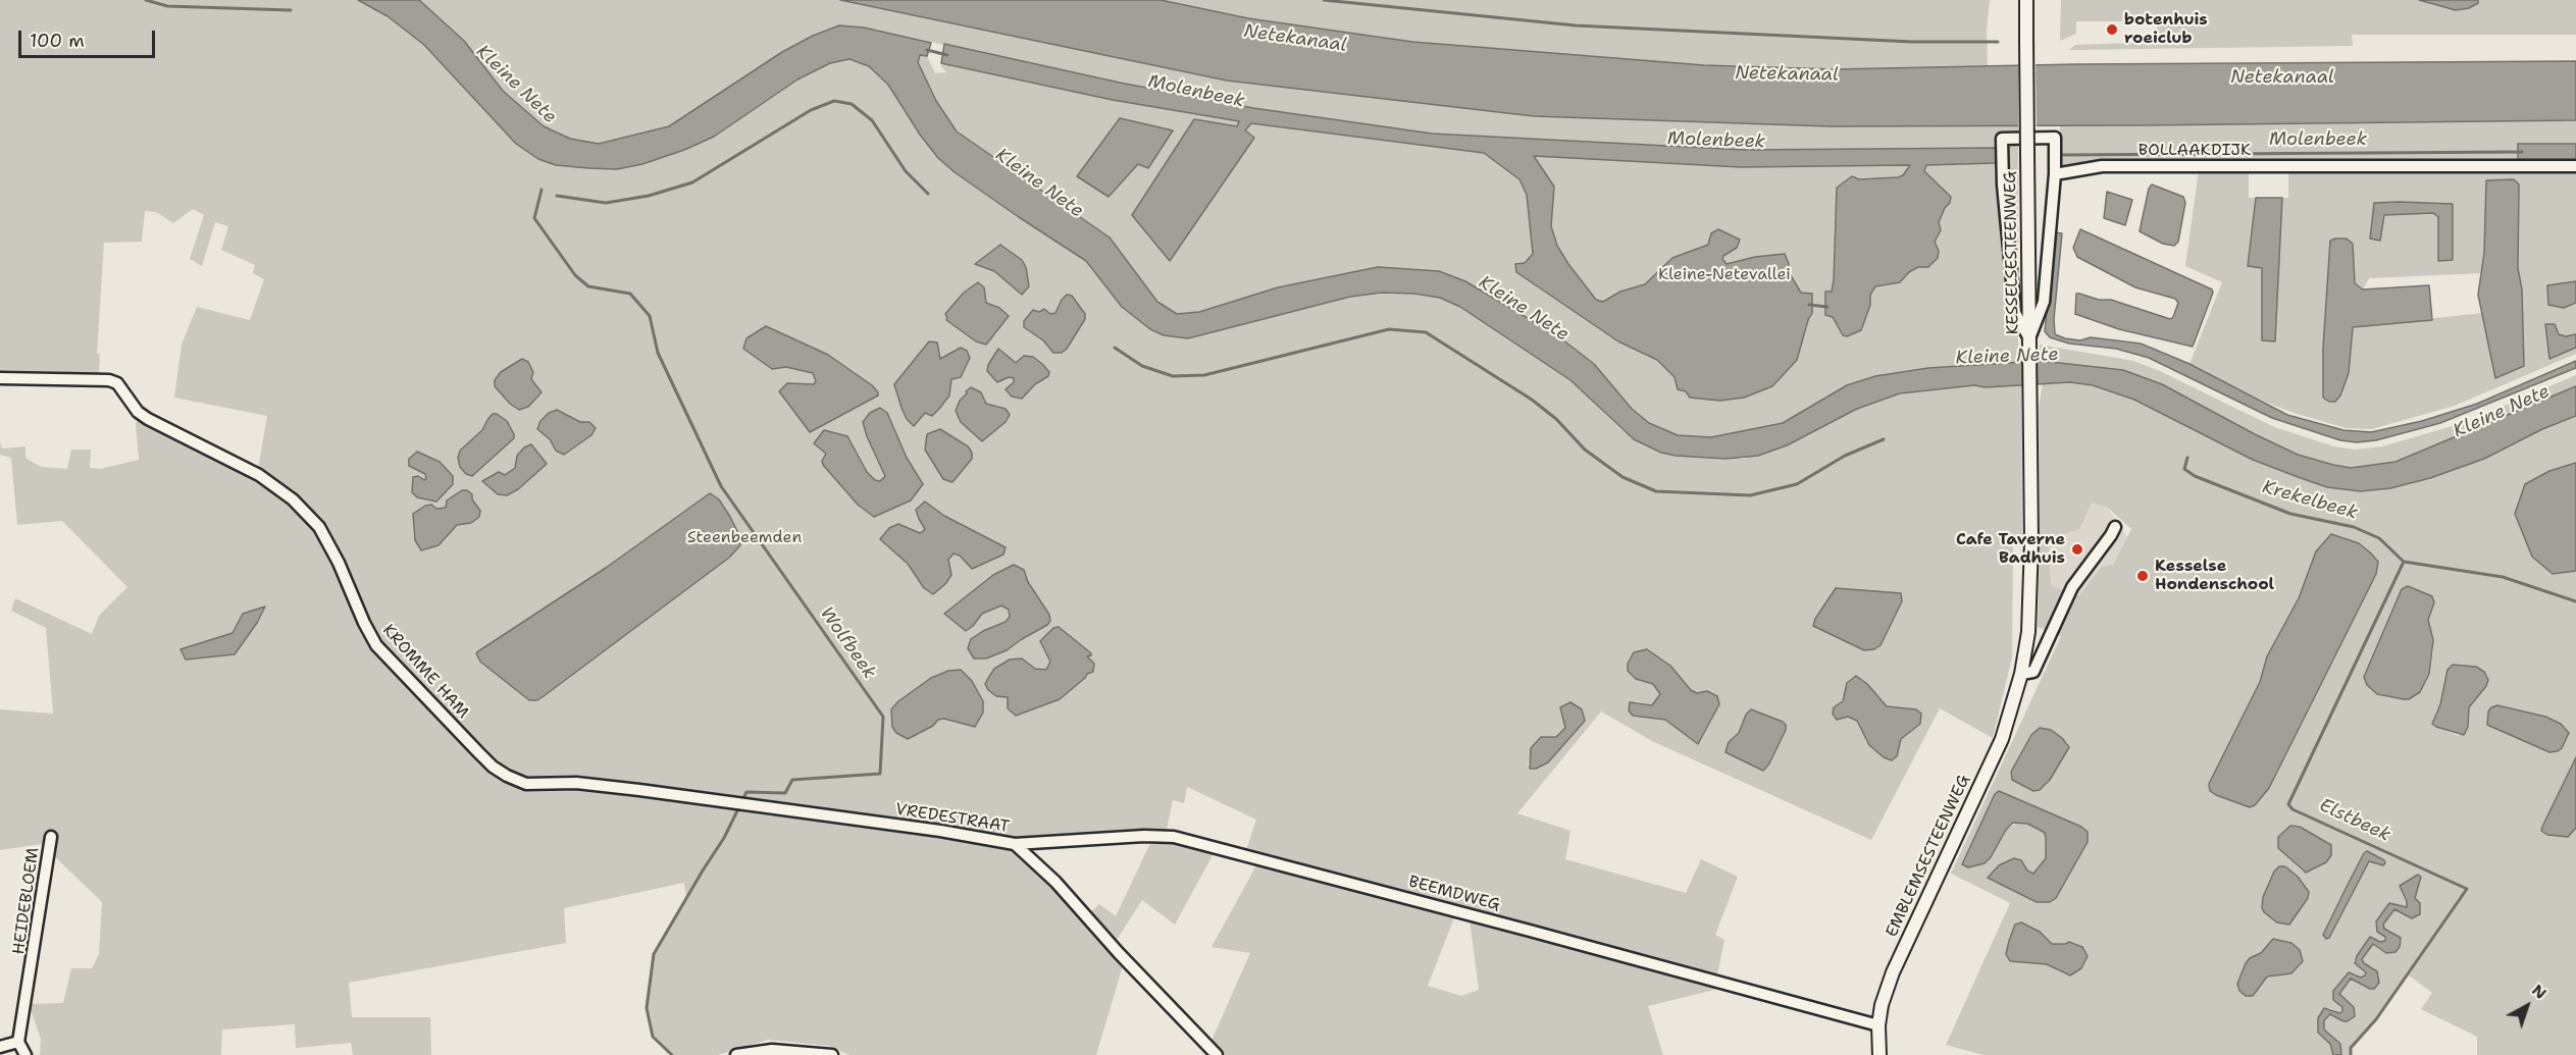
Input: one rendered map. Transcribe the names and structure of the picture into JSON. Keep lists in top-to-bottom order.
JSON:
{
  "streets": {
    "street": [
      "BOLLAAKDIJK",
      "KESSELSESTEENWEG",
      "KROMME HAM",
      "VREDESTRAAT",
      "EMBLEMSESTEENWEG",
      "BEEMDWEG",
      "HEIDEBLOEM"
    ]
  },
  "crossings": [
    ["KESSELSESTEENWEG", "EMBLEMSESTEENWEG"],
    ["KROMME HAM", "VREDESTRAAT"],
    ["VREDESTRAAT", "BEEMDWEG"],
    ["EMBLEMSESTEENWEG", "BEEMDWEG"]
  ],
  "water": [
    "Netekanaal",
    "Kleine Nete",
    "Molenbeek",
    "Krekelbeek",
    "Wolfbeek",
    "Elstbeek"
  ],
  "parks": ["Kleine-Netevallei", "Steenbeemden"],
  "places": ["botenhuis roeiclub", "Cafe Taverne Badhuis", "Kesselse Hondenschool"],
  "scale_bar": "100 m",
  "north": "top right"
}
